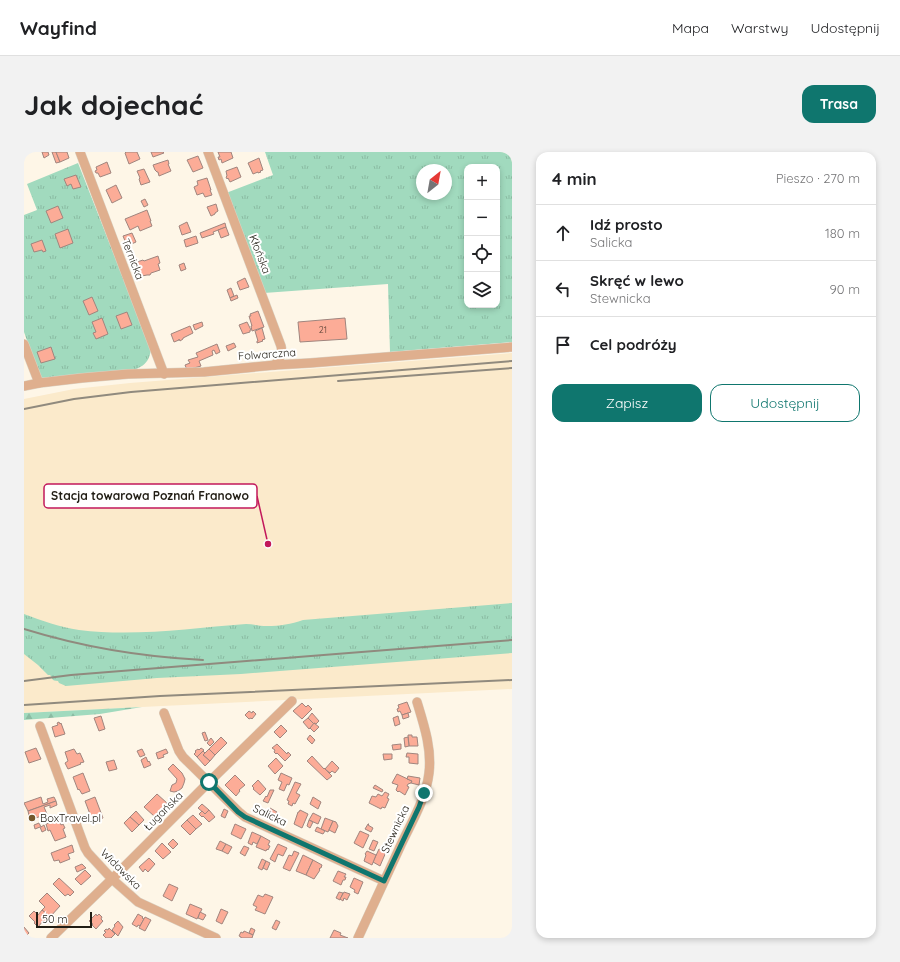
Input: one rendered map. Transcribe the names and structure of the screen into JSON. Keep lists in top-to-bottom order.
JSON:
{
  "streets": {
    "street": [
      "Kłońska",
      "Ternicka",
      "Folwarczna",
      "Ługańska",
      "Salicka",
      "Stewnicka",
      "Widawska"
    ]
  },
  "crossings": [
    ["Kłońska", "Folwarczna"],
    ["Ternicka", "Folwarczna"],
    ["Ługańska", "Salicka"],
    ["Ługańska", "Widawska"],
    ["Salicka", "Stewnicka"]
  ],
  "places": ["Stacja towarowa Poznań Franowo", "BoxTravel.pl"],
  "house_numbers": ["21"],
  "scale_bar": "50 m",
  "north": "top right",
  "page": {
    "header": "Wayfind",
    "nav": ["Mapa", "Warstwy", "Udostępnij"],
    "buttons": [
      "Trasa",
      ["Zapisz", "Udostępnij"]
    ],
    "title": "Jak dojechać",
    "heading": ["4 min", "Pieszo · 270 m"],
    "map_buttons": ["+", "−"],
    "list": [
      ["Idź prosto", "Salicka", "180 m"],
      ["Skręć w lewo", "Stewnicka", "90 m"],
      "Cel podróży"
    ],
    "scale": "50 m"
  }
}
